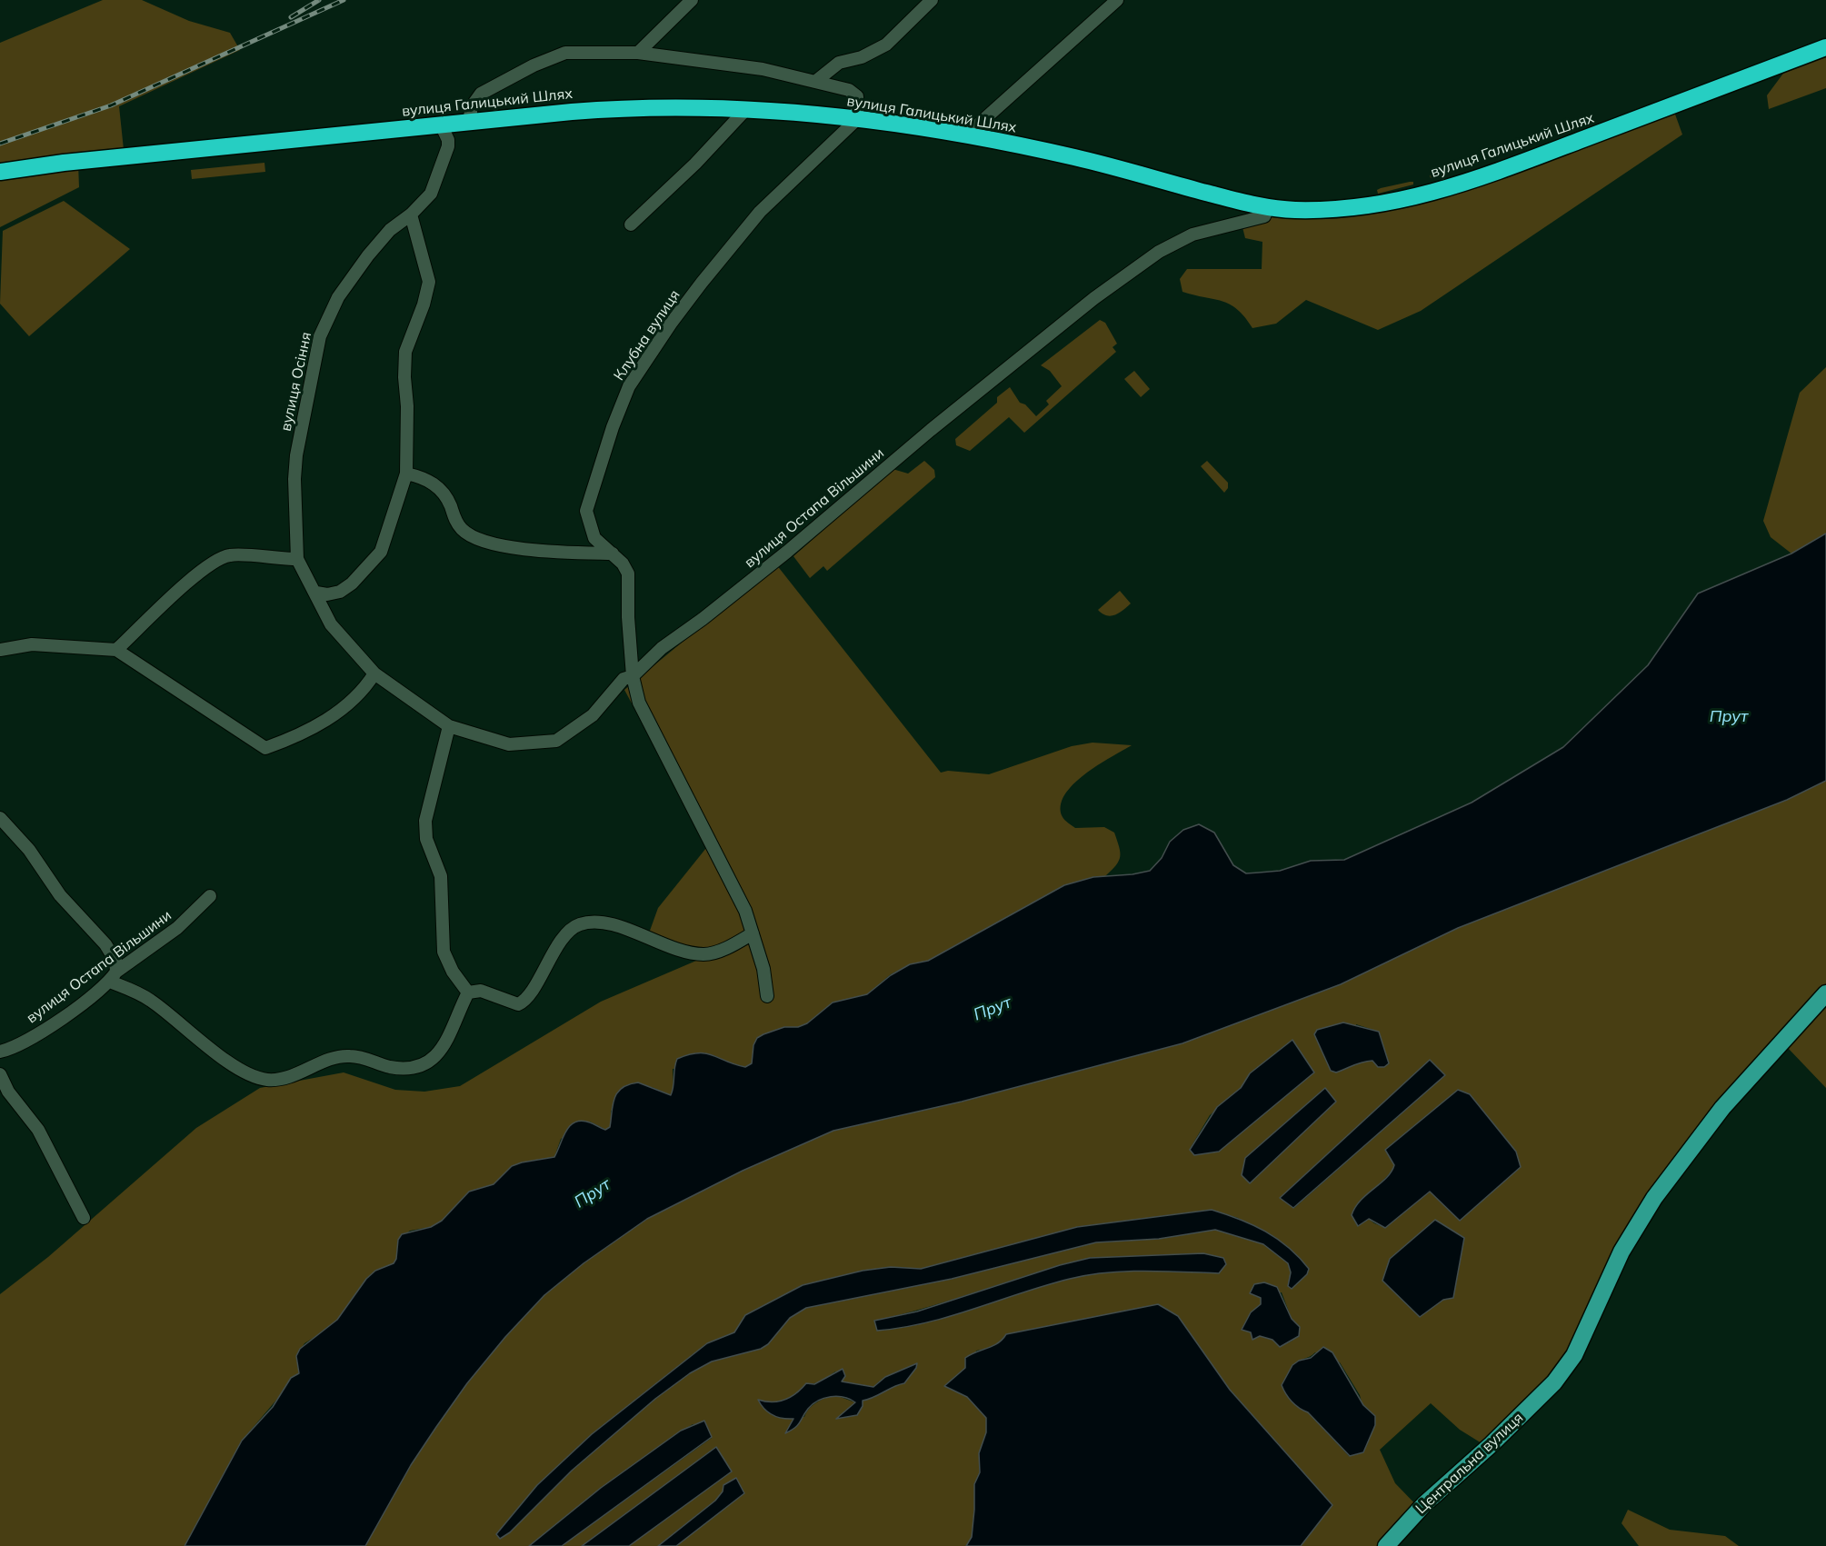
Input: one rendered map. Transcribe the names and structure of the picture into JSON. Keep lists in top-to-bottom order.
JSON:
{
  "streets": {
    "highway": ["вулиця Галицький Шлях"],
    "main road": ["Центральна вулиця"],
    "street": ["Клубна вулиця", "вулиця Осіння", "вулиця Остапа Вільшини"]
  },
  "crossings": [
    ["вулиця Галицький Шлях", "Клубна вулиця"],
    ["вулиця Галицький Шлях", "вулиця Осіння"],
    ["вулиця Галицький Шлях", "вулиця Остапа Вільшини"],
    ["Клубна вулиця", "вулиця Остапа Вільшини"],
    ["вулиця Осіння", "вулиця Остапа Вільшини"]
  ],
  "water": ["Прут"]
}
